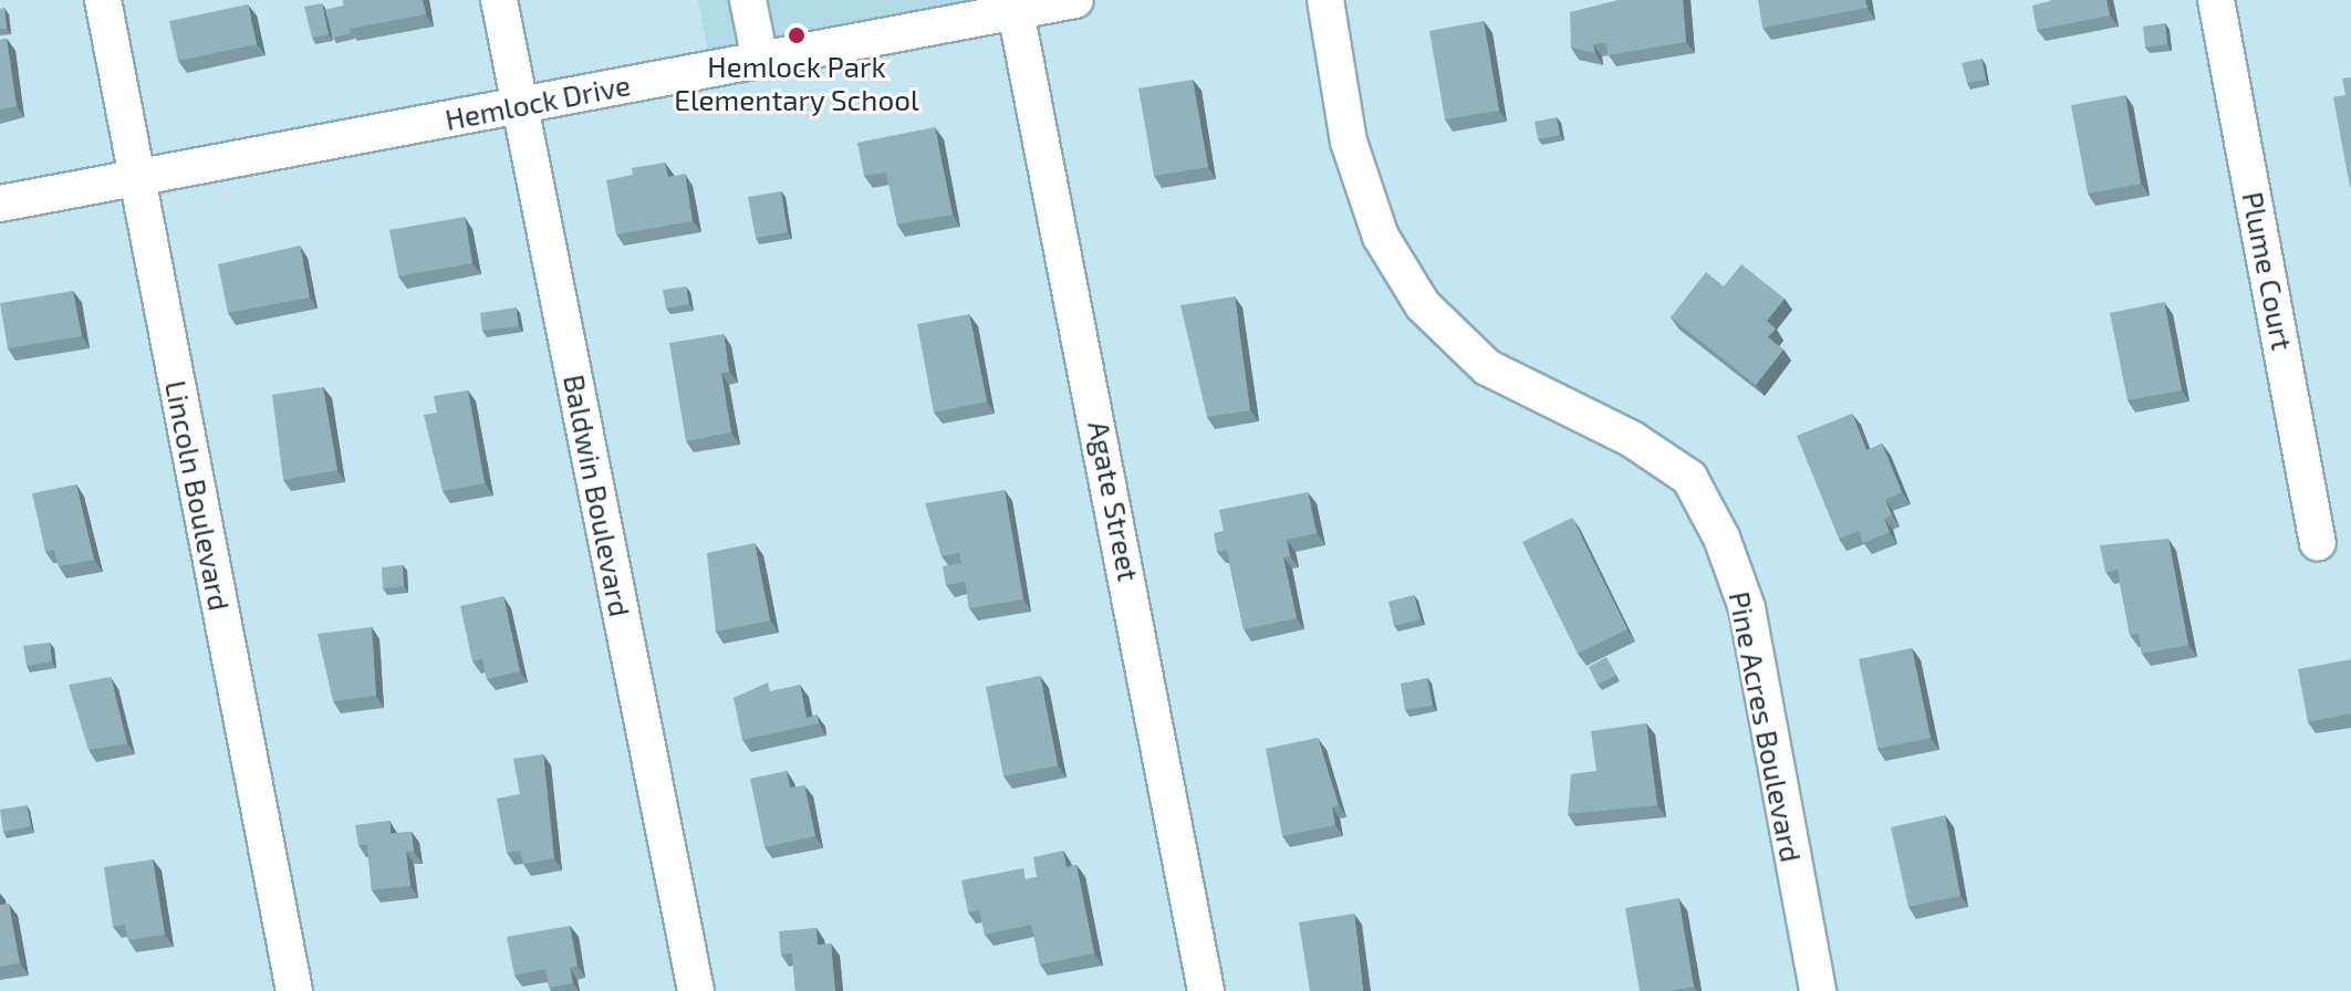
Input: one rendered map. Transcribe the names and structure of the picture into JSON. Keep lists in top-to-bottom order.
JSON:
{
  "streets": {
    "street": [
      "Hemlock Drive",
      "Plume Court",
      "Lincoln Boulevard",
      "Baldwin Boulevard",
      "Agate Street",
      "Pine Acres Boulevard"
    ]
  },
  "crossings": [
    ["Hemlock Drive", "Lincoln Boulevard"],
    ["Hemlock Drive", "Baldwin Boulevard"],
    ["Hemlock Drive", "Agate Street"]
  ],
  "places": ["Hemlock Park Elementary School"]
}
